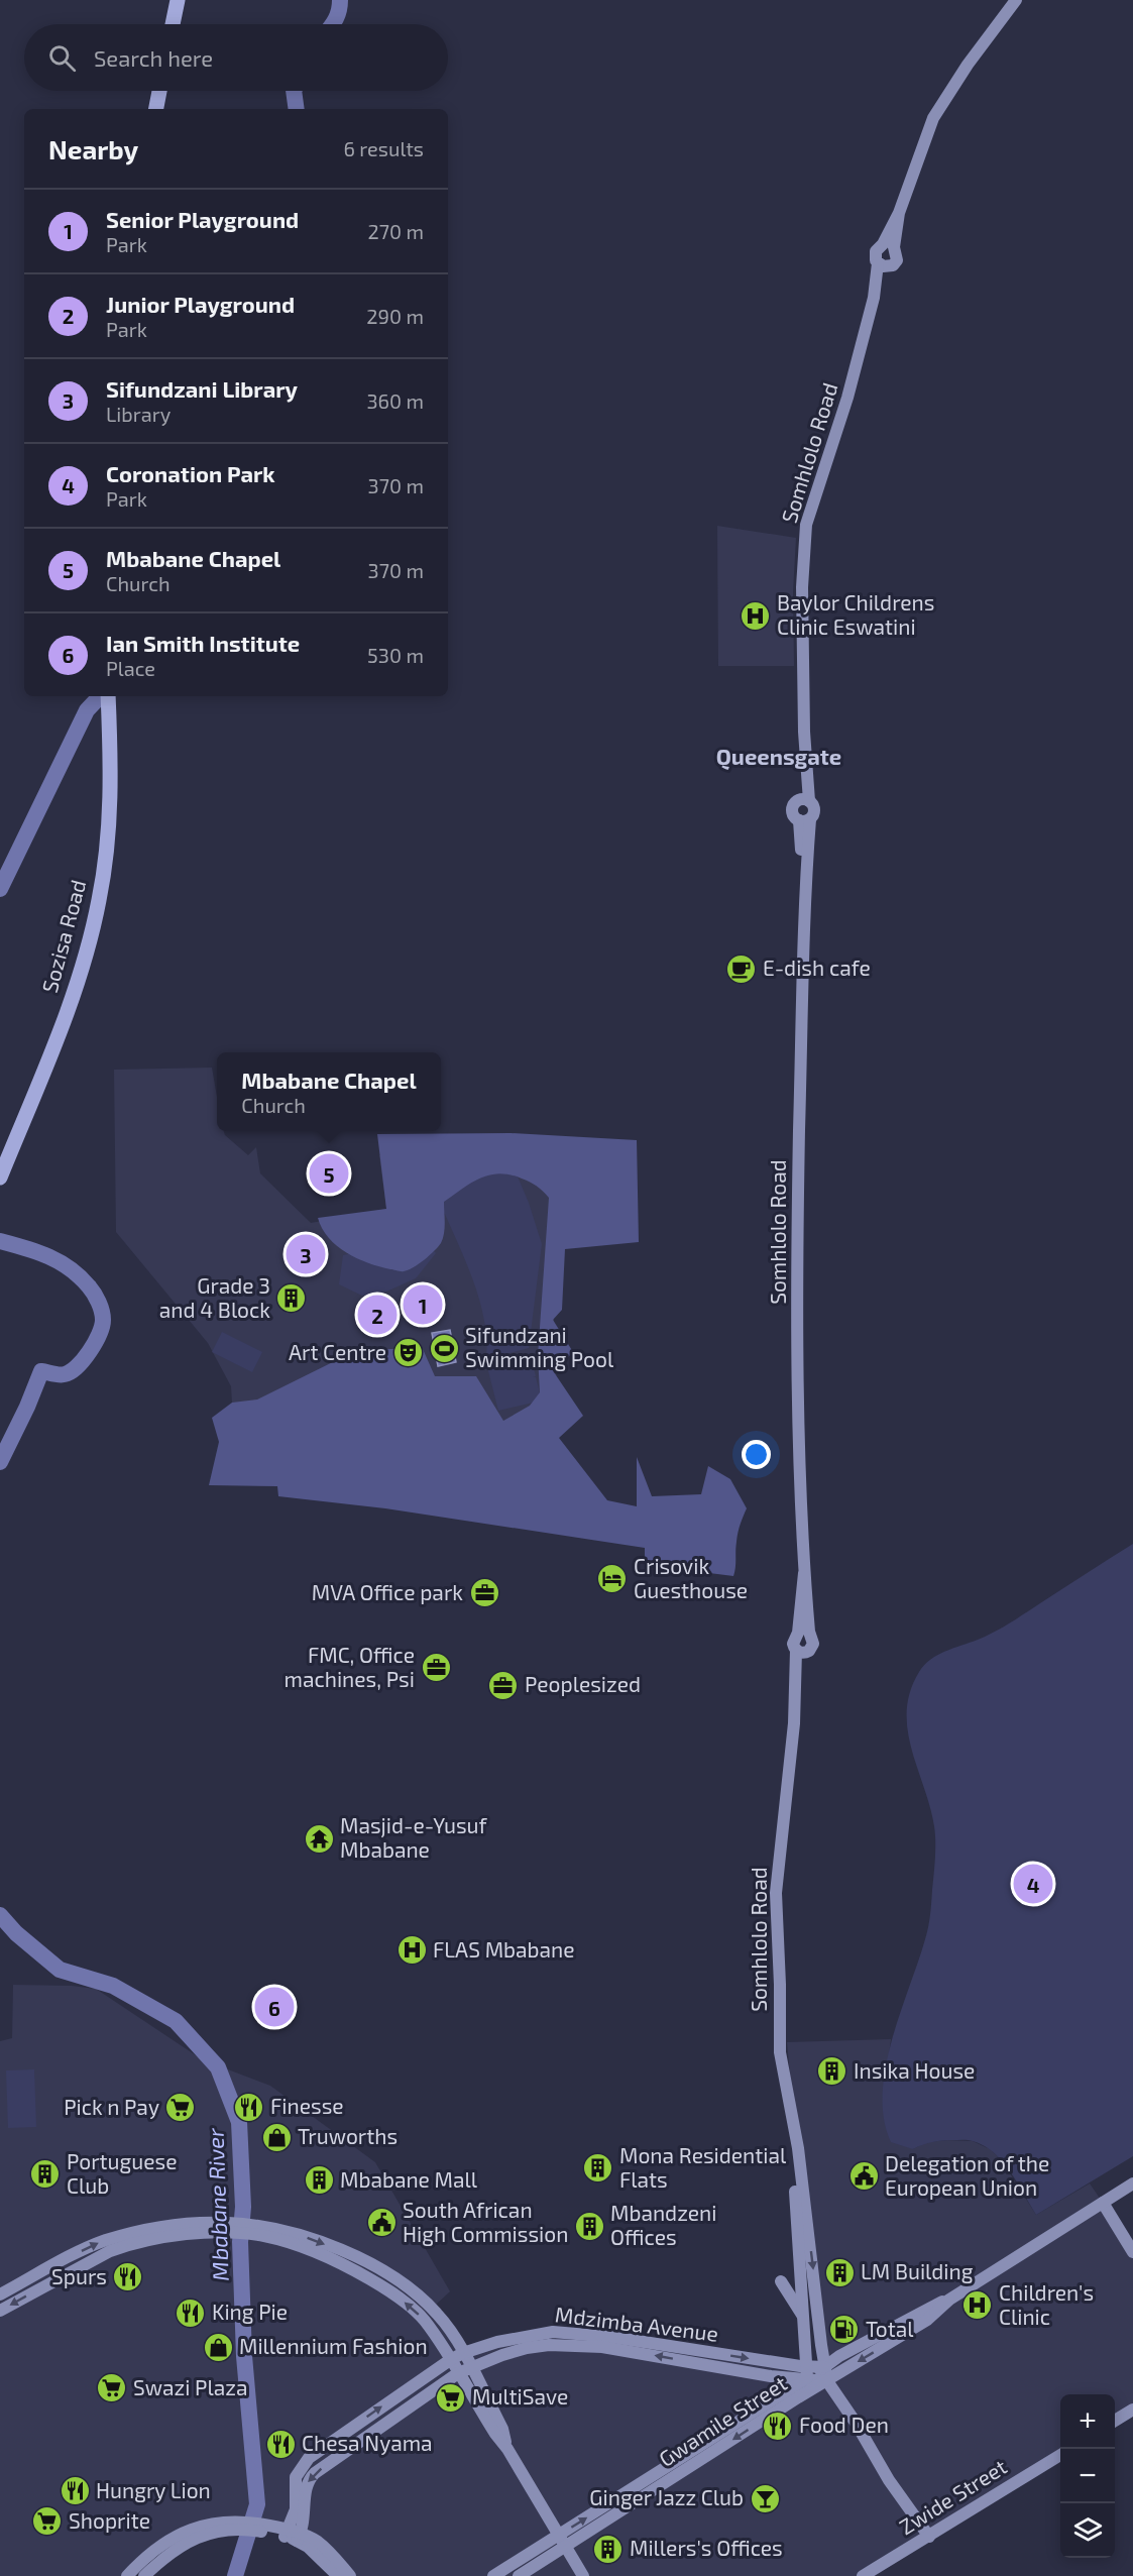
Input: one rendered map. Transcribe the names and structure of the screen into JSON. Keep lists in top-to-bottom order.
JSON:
{
  "streets": {
    "main road": [
      "Somhlolo Road",
      "Sozisa Road",
      "Mdzimba Avenue",
      "Gwamile Street",
      "Zwide Street"
    ]
  },
  "crossings": [
    ["Somhlolo Road", "Mdzimba Avenue"],
    ["Somhlolo Road", "Gwamile Street"],
    ["Mdzimba Avenue", "Gwamile Street"]
  ],
  "districts": ["Queensgate"],
  "water": ["Mbabane River"],
  "places": {
    "hospital": ["Baylor Childrens Clinic Eswatini", "FLAS Mbabane", "Children's Clinic"],
    "cafe": ["E-dish cafe"],
    "building": [
      "Grade 3 and 4 Block",
      "Insika House",
      "Mona Residential Flats",
      "Portuguese Club",
      "Mbabane Mall",
      "Mbandzeni Offices",
      "LM Building",
      "Millers's Offices"
    ],
    "sports": ["Sifundzani Swimming Pool"],
    "theatre": ["Art Centre"],
    "hotel": ["Crisovik Guesthouse"],
    "office": ["MVA Office park", "FMC, Office machines, Psi", "Peoplesized"],
    "temple": ["Masjid-e-Yusuf Mbabane"],
    "restaurant": [
      "Finesse",
      "Spurs",
      "King Pie",
      "Food Den",
      "Chesa Nyama",
      "Hungry Lion"
    ],
    "supermarket": [
      "Pick n Pay",
      "Swazi Plaza",
      "MultiSave",
      "Shoprite"
    ],
    "shop": ["Truworths", "Millennium Fashion"],
    "public building": ["Delegation of the European Union", "South African High Commission"],
    "fuel station": ["Total"],
    "bar": ["Ginger Jazz Club"]
  },
  "page": {
    "search": "Search here",
    "heading": ["Nearby", "6 results"],
    "list": [
      {
        "mark": "1",
        "name": "Senior Playground",
        "note": "Park",
        "value": "270 m"
      },
      {
        "mark": "2",
        "name": "Junior Playground",
        "note": "Park",
        "value": "290 m"
      },
      {
        "mark": "3",
        "name": "Sifundzani Library",
        "note": "Library",
        "value": "360 m"
      },
      {
        "mark": "4",
        "name": "Coronation Park",
        "note": "Park",
        "value": "370 m"
      },
      {
        "mark": "5",
        "name": "Mbabane Chapel",
        "note": "Church",
        "value": "370 m"
      },
      {
        "mark": "6",
        "name": "Ian Smith Institute",
        "note": "Place",
        "value": "530 m"
      }
    ],
    "popup": ["Mbabane Chapel", "Church"],
    "pins": [
      "5",
      "3",
      "1",
      "2",
      "4",
      "6"
    ],
    "map_buttons": ["+", "−"]
  }
}
